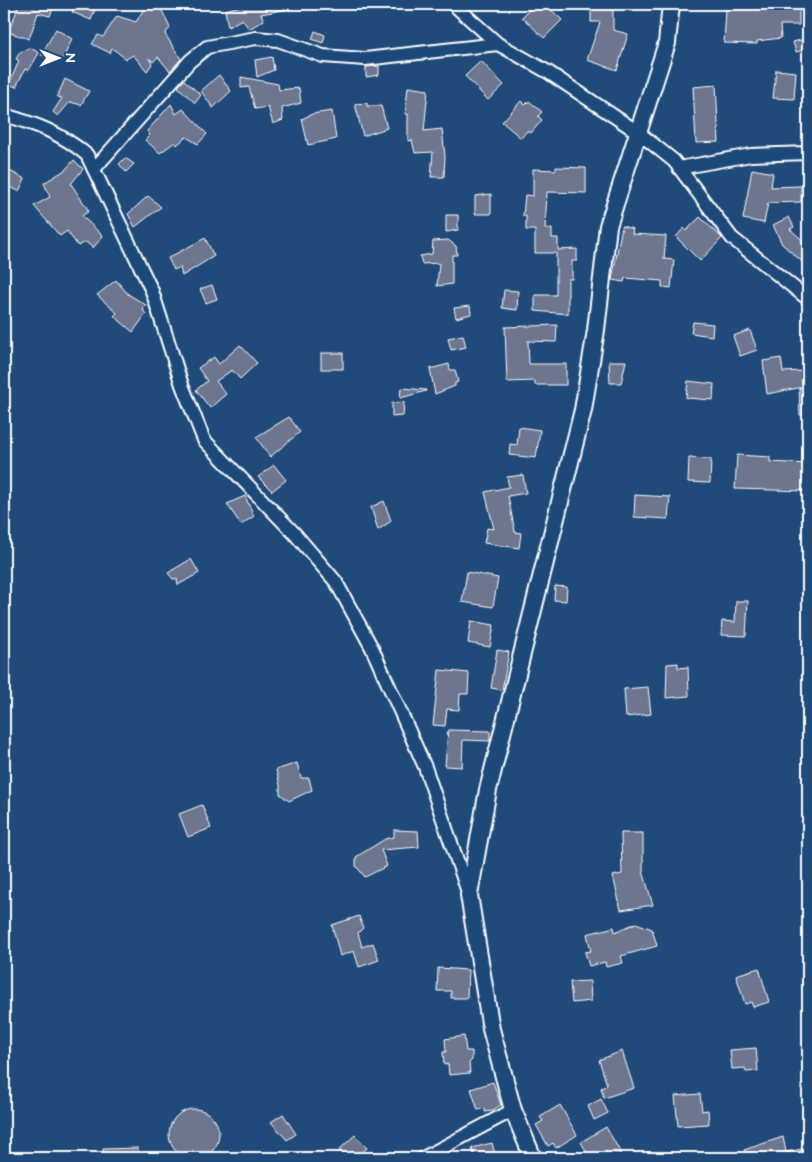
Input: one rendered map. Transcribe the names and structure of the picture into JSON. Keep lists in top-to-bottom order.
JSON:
{
  "north": "right"
}
